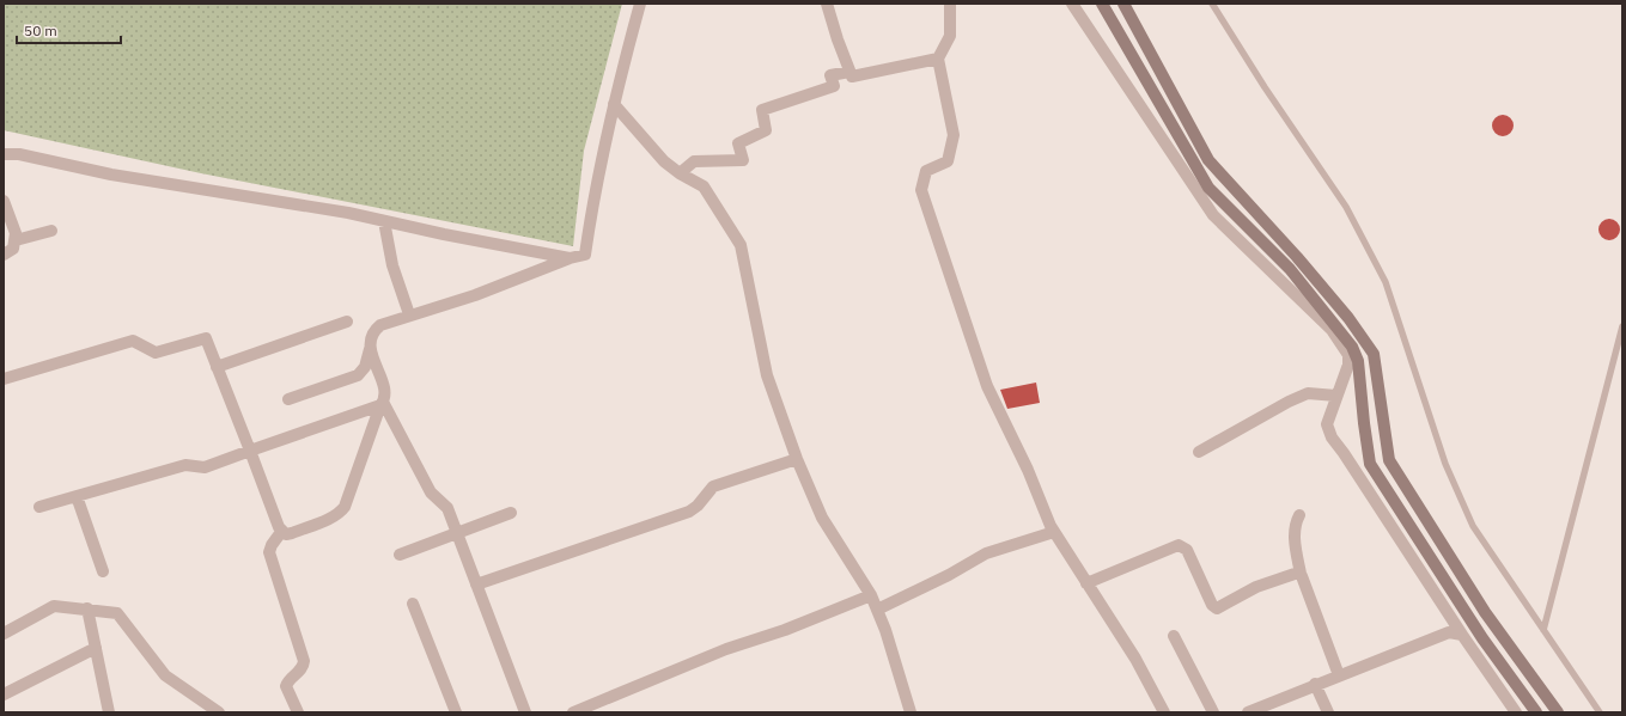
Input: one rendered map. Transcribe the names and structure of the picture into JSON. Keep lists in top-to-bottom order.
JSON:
{
  "scale_bar": "50 m"
}
